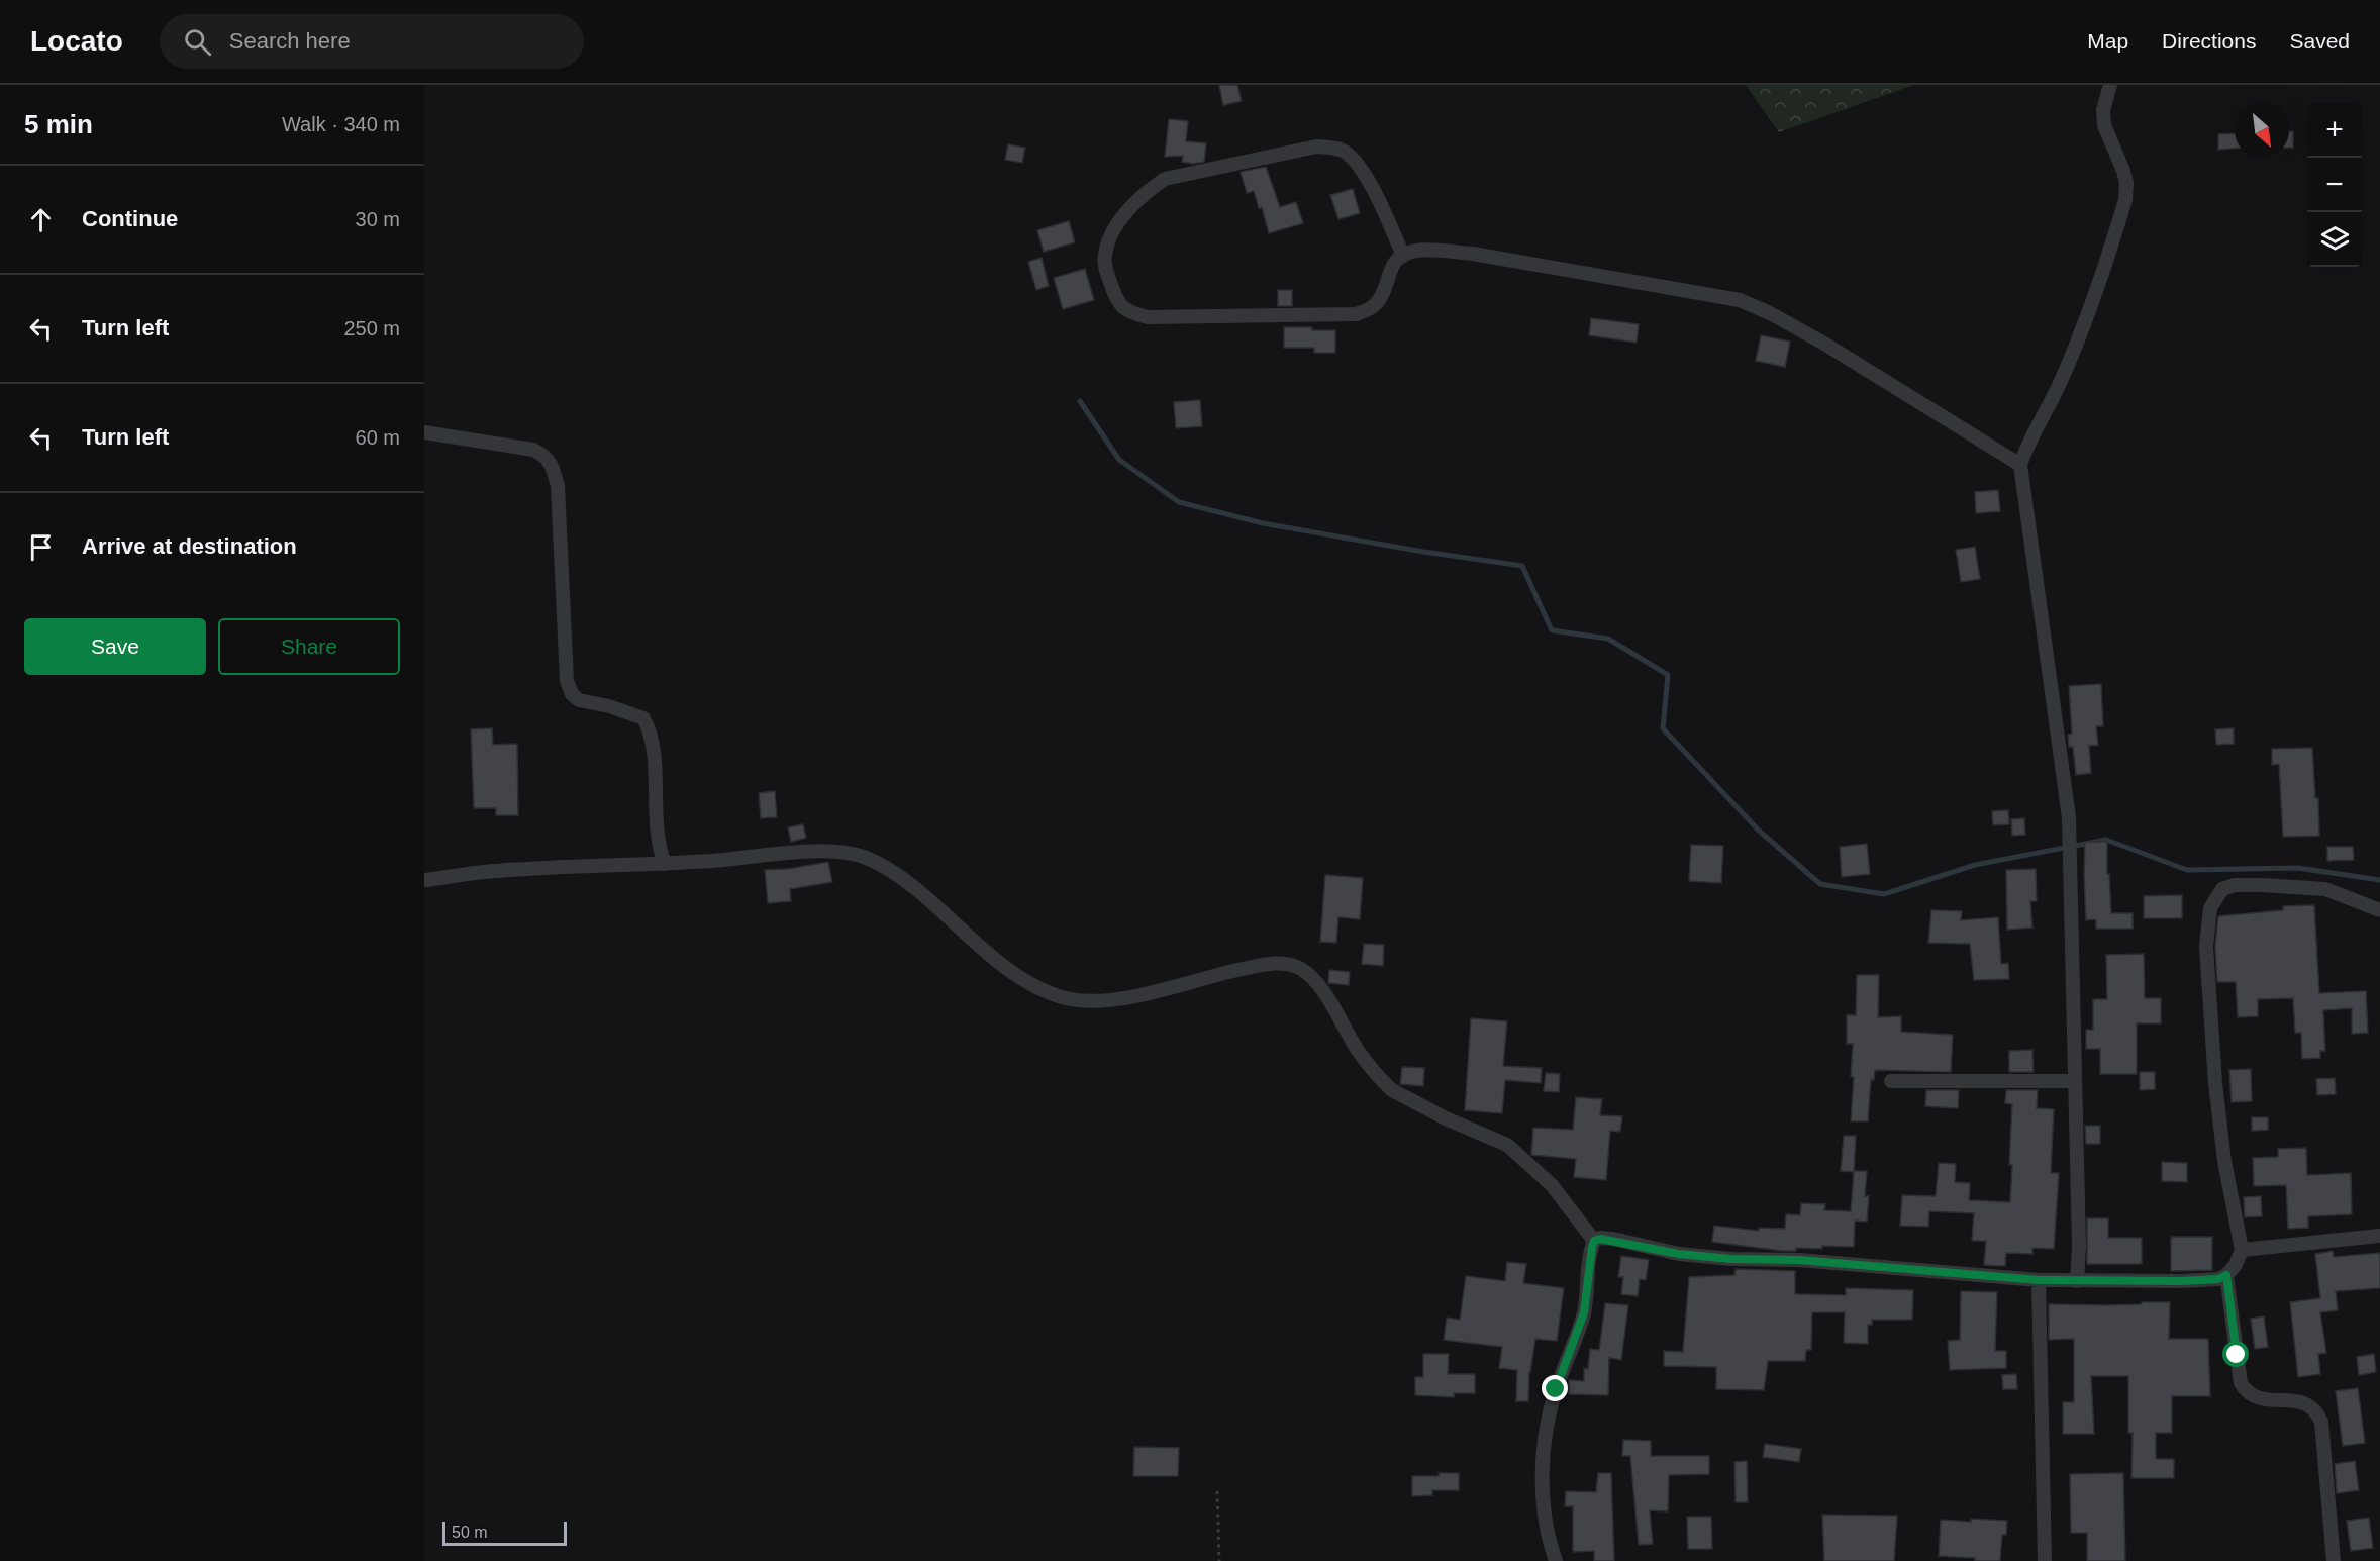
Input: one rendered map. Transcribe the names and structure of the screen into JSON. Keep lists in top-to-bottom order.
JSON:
{
  "scale_bar": "50 m",
  "north": "bottom right",
  "page": {
    "header": "Locato",
    "search": "Search here",
    "nav": ["Map", "Directions", "Saved"],
    "heading": ["5 min", "Walk · 340 m"],
    "map_buttons": ["+", "−"],
    "list": [
      ["Continue", "30 m"],
      ["Turn left", "250 m"],
      ["Turn left", "60 m"],
      "Arrive at destination"
    ],
    "buttons": ["Save", "Share"],
    "scale": "50 m"
  }
}
